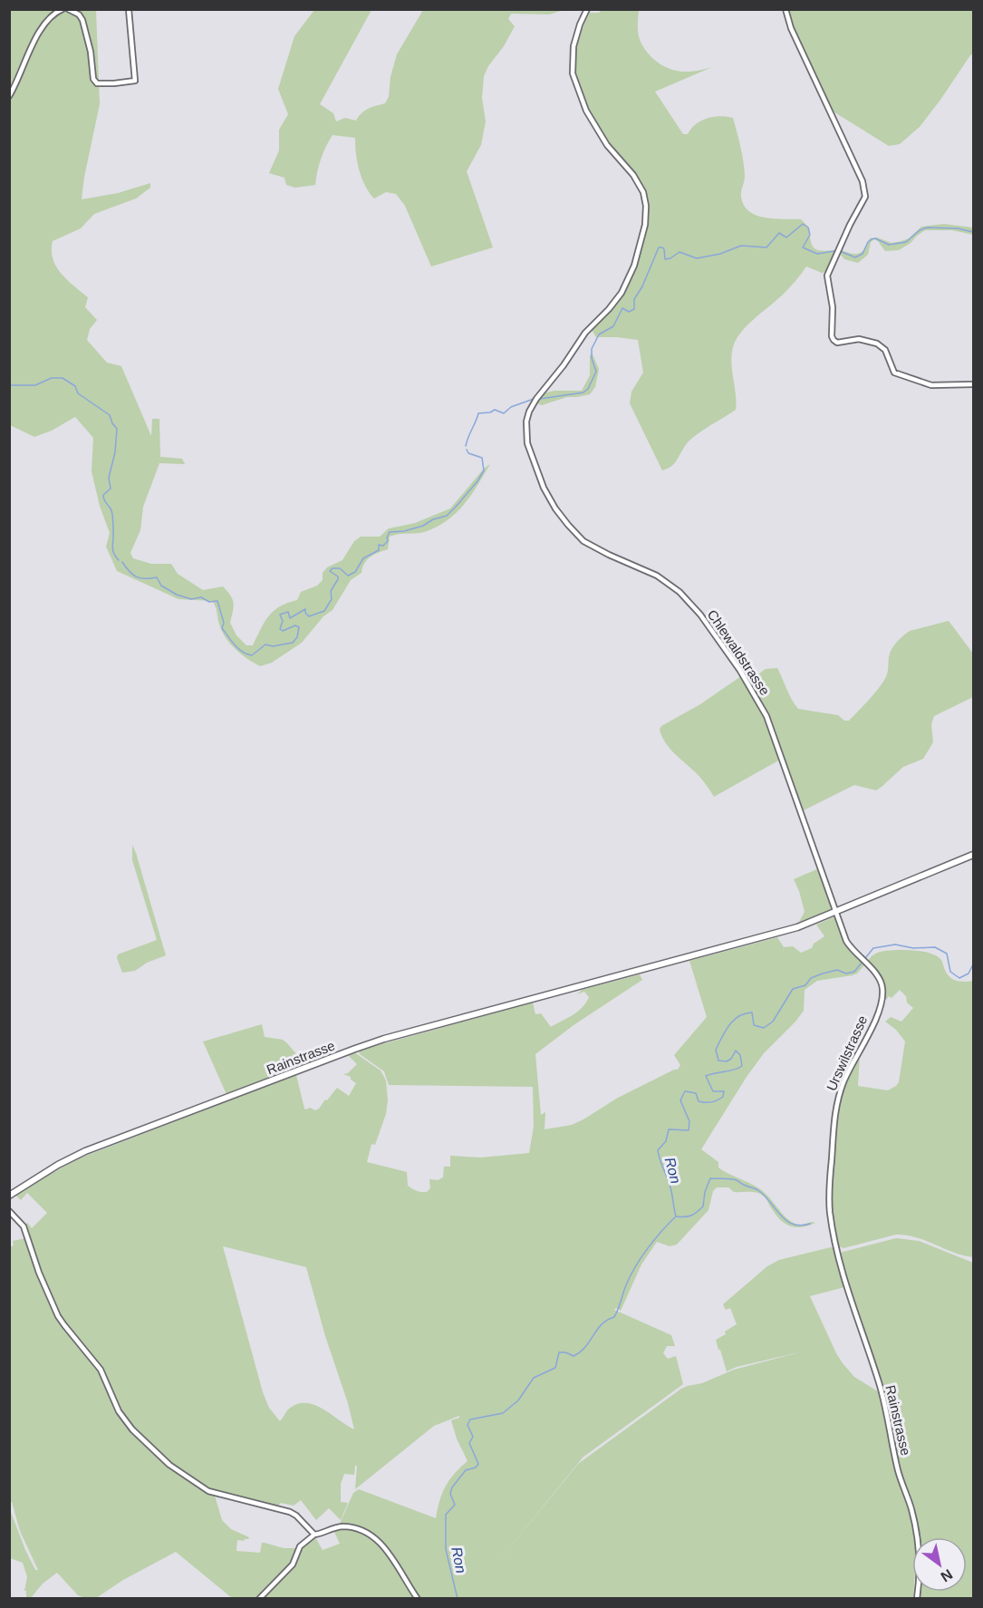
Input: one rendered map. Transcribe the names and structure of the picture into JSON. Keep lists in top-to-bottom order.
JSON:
{
  "streets": {
    "main road": ["Rainstrasse"],
    "street": ["Chlewaldstrasse", "Urswilstrasse"]
  },
  "crossings": [
    ["Chlewaldstrasse", "Urswilstrasse"],
    ["Chlewaldstrasse", "Rainstrasse"],
    ["Urswilstrasse", "Rainstrasse"]
  ],
  "water": ["Ron"],
  "north": "bottom right"
}
